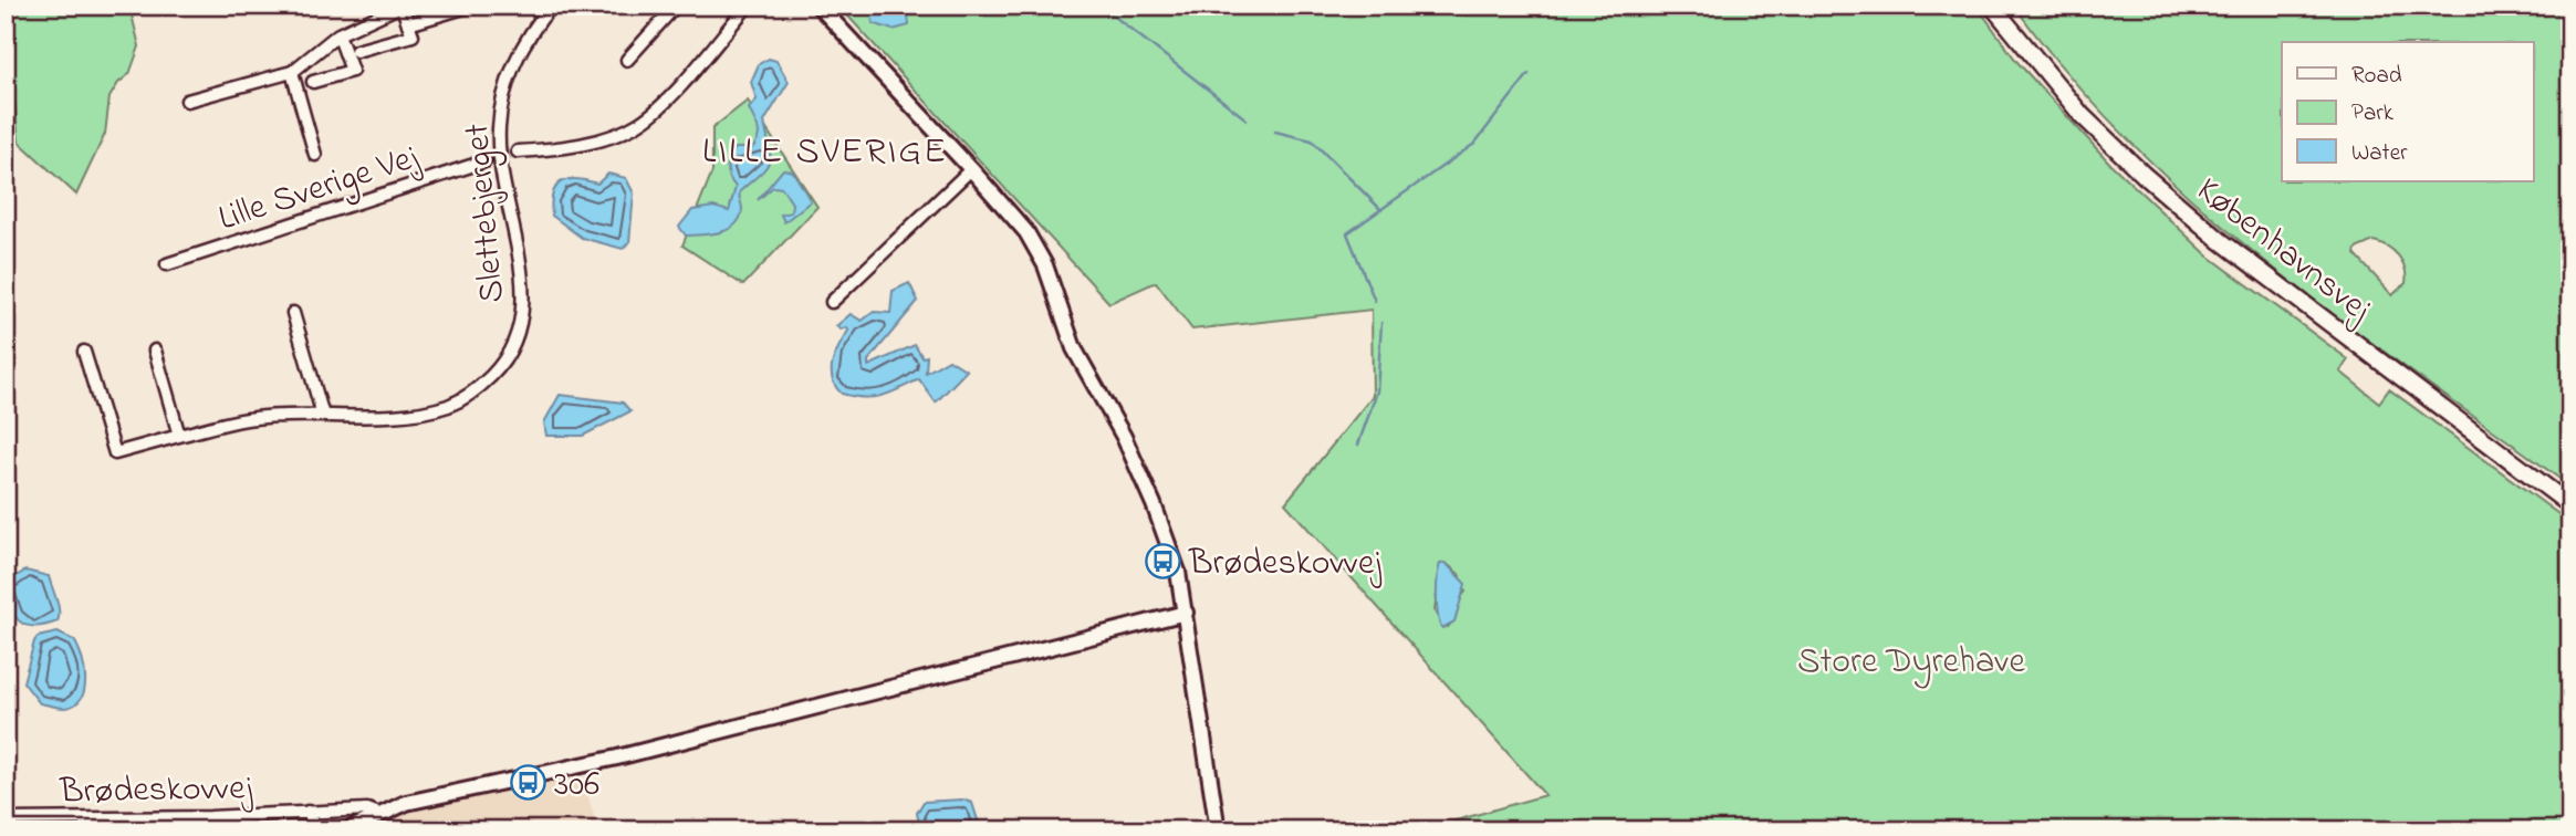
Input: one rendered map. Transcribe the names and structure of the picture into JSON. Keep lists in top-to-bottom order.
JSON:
{
  "streets": {
    "main road": ["Københavnsvej"],
    "street": ["Lille Sverige Vej", "Slettebjerget", "Brødeskovvej"]
  },
  "districts": ["LILLE SVERIGE"],
  "parks": ["Store Dyrehave"],
  "places": {
    "bus stop": ["Brødeskovvej", "306"]
  },
  "legend": ["Road", "Park", "Water"]
}
